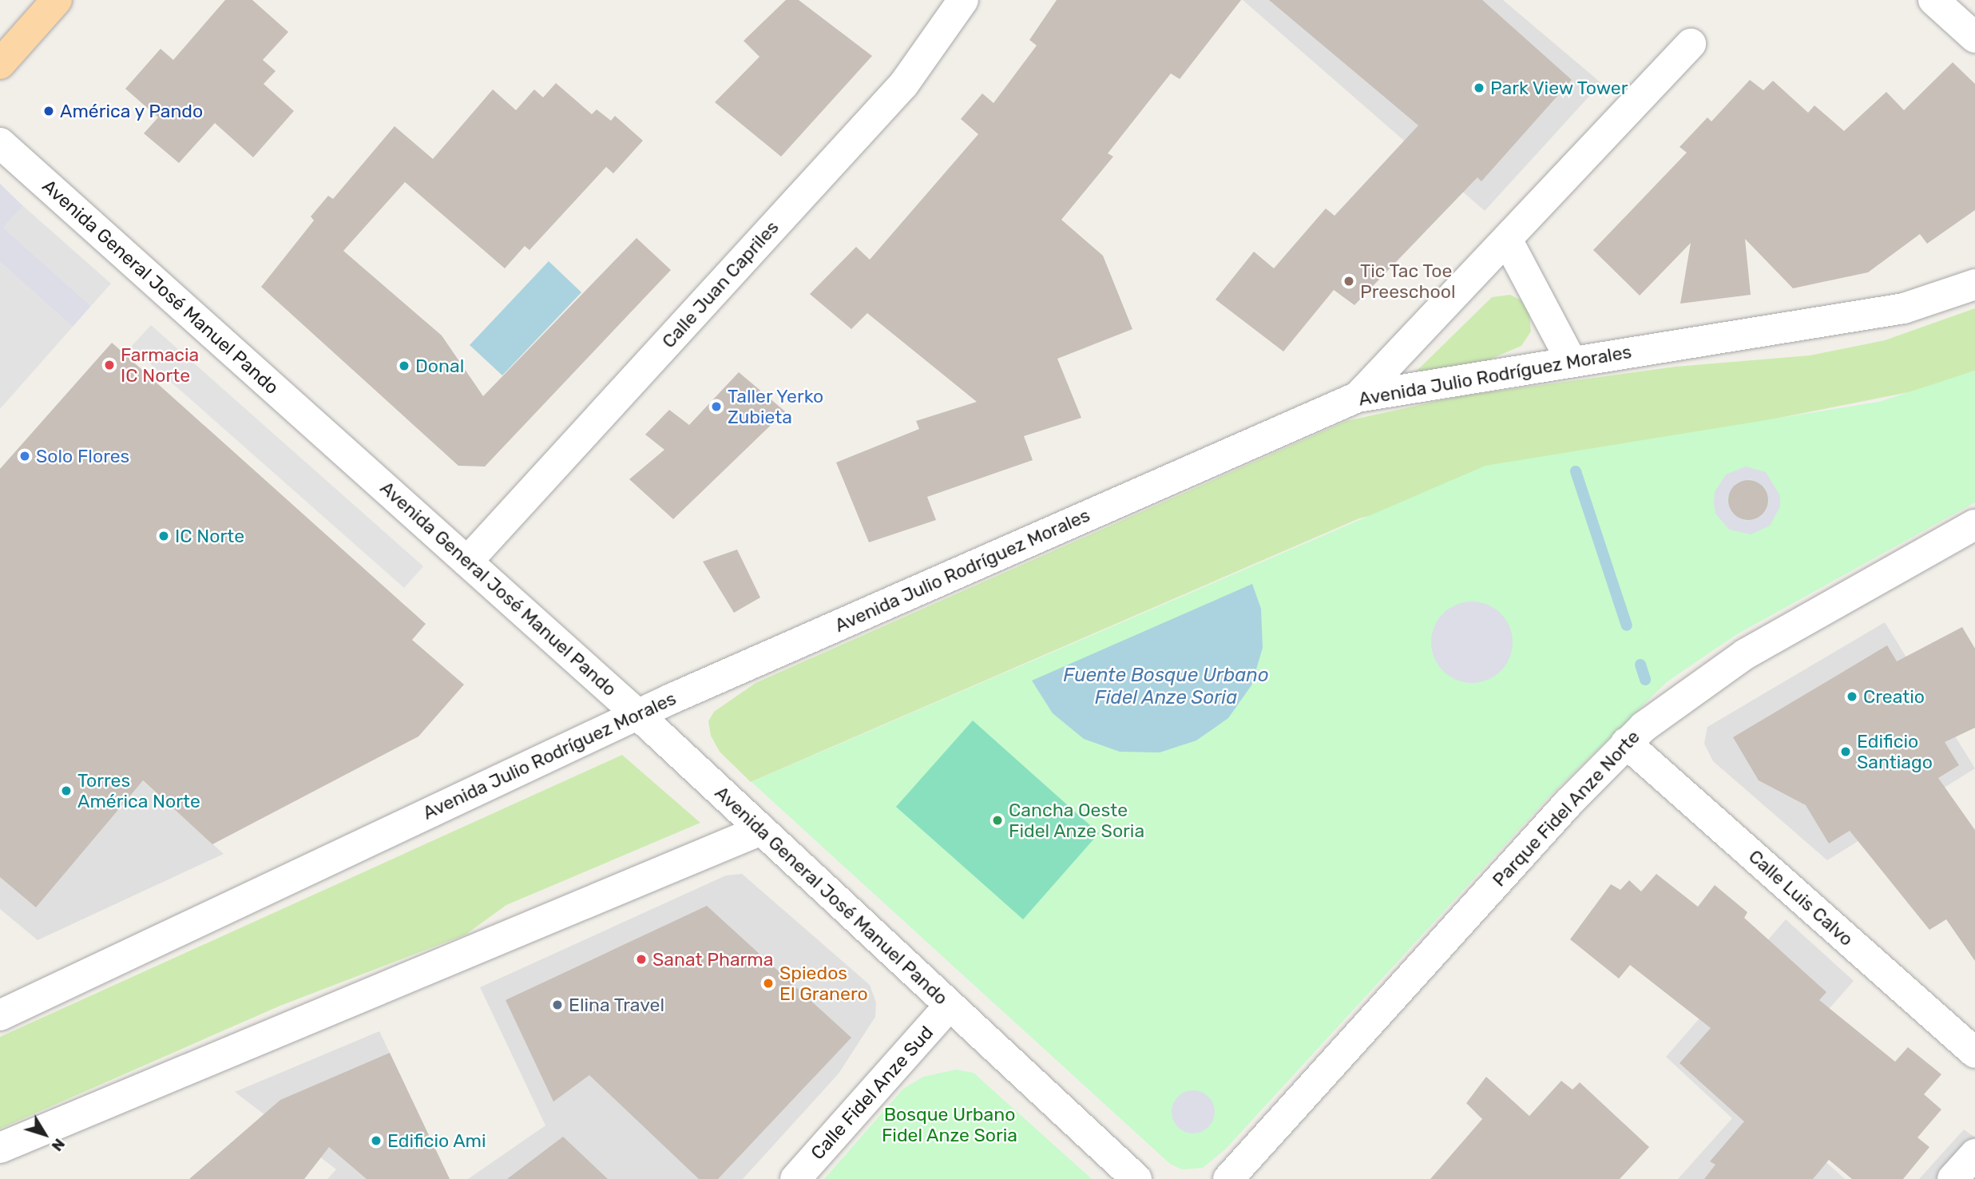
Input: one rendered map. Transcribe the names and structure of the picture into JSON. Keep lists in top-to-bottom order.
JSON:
{
  "streets": {
    "street": [
      "Calle Juan Capriles",
      "Avenida General José Manuel Pando",
      "Avenida Julio Rodríguez Morales",
      "Parque Fidel Anze Norte",
      "Calle Luis Calvo",
      "Calle Fidel Anze Sud"
    ]
  },
  "crossings": [
    ["Calle Juan Capriles", "Avenida General José Manuel Pando"],
    ["Avenida General José Manuel Pando", "Avenida Julio Rodríguez Morales"],
    ["Avenida General José Manuel Pando", "Calle Fidel Anze Sud"],
    ["Parque Fidel Anze Norte", "Calle Luis Calvo"]
  ],
  "water": ["Fuente Bosque Urbano Fidel Anze Soria"],
  "parks": ["Bosque Urbano Fidel Anze Soria"],
  "places": [
    "Park View Tower",
    "América y Pando",
    "Tic Tac Toe Preeschool",
    "Farmacia IC Norte",
    "Donal",
    "Taller Yerko Zubieta",
    "Solo Flores",
    "IC Norte",
    "Creatio",
    "Edificio Santiago",
    "Torres América Norte",
    "Cancha Oeste Fidel Anze Soria",
    "Sanat Pharma",
    "Spiedos El Granero",
    "Elina Travel",
    "Edificio Ami"
  ],
  "north": "bottom right"
}
